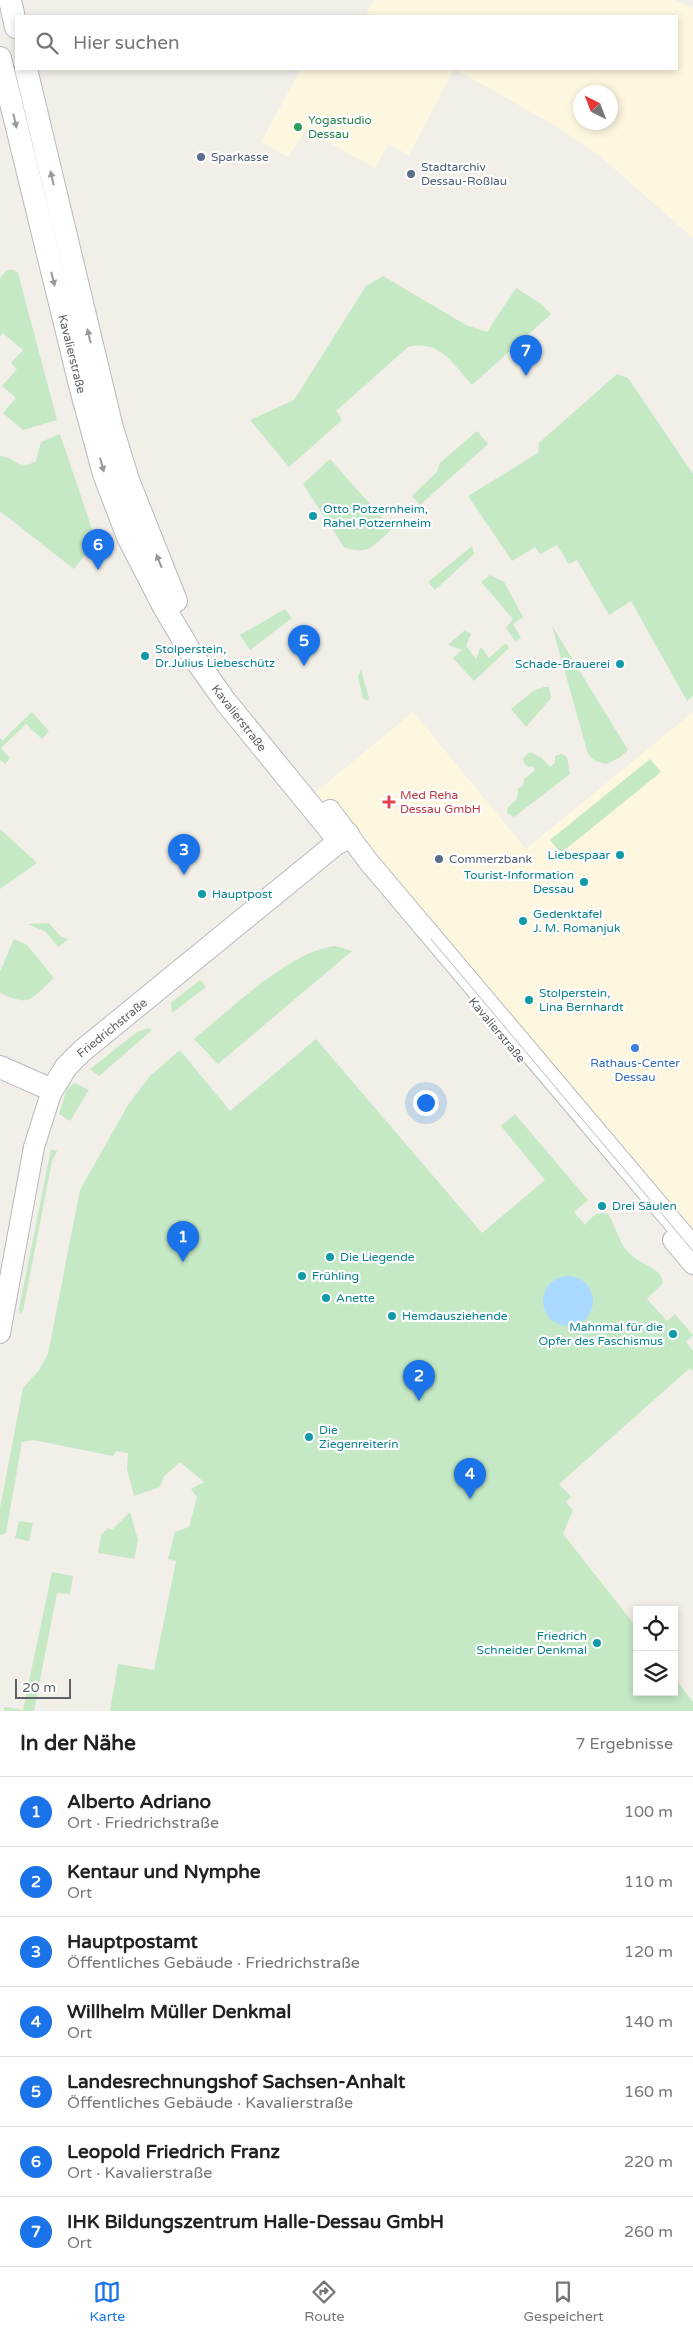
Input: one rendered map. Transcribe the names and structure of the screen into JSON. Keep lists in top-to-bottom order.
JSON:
{
  "streets": {
    "main road": ["Kavalierstraße", "Friedrichstraße"]
  },
  "crossings": [
    ["Kavalierstraße", "Friedrichstraße"]
  ],
  "places": {
    "other": [
      "Yogastudio Dessau",
      "Sparkasse",
      "Stadtarchiv Dessau-Roßlau",
      "Otto Potzernheim, Rahel Potzernheim",
      "Stolperstein, Dr.Julius Liebeschütz",
      "Schade-Brauerei",
      "Liebespaar",
      "Commerzbank",
      "Tourist-Information Dessau",
      "Hauptpost",
      "Gedenktafel J. M. Romanjuk",
      "Stolperstein, Lina Bernhardt",
      "Rathaus-Center Dessau",
      "Drei Säulen",
      "Die Liegende",
      "Frühling",
      "Anette",
      "Hemdausziehende",
      "Mahnmal für die Opfer des Faschismus",
      "Die Ziegenreiterin",
      "Friedrich Schneider Denkmal"
    ],
    "health": ["Med Reha Dessau GmbH"]
  },
  "scale_bar": "20 m",
  "north": "top left",
  "page": {
    "search": "Hier suchen",
    "pins": [
      "7",
      "6",
      "5",
      "3",
      "1",
      "2",
      "4"
    ],
    "scale": "20 m",
    "heading": ["In der Nähe", "7 Ergebnisse"],
    "list": [
      {
        "mark": "1",
        "name": "Alberto Adriano",
        "note": "Ort · Friedrichstraße",
        "value": "100 m"
      },
      {
        "mark": "2",
        "name": "Kentaur und Nymphe",
        "note": "Ort",
        "value": "110 m"
      },
      {
        "mark": "3",
        "name": "Hauptpostamt",
        "note": "Öffentliches Gebäude · Friedrichstraße",
        "value": "120 m"
      },
      {
        "mark": "4",
        "name": "Willhelm Müller Denkmal",
        "note": "Ort",
        "value": "140 m"
      },
      {
        "mark": "5",
        "name": "Landesrechnungshof Sachsen-Anhalt",
        "note": "Öffentliches Gebäude · Kavalierstraße",
        "value": "160 m"
      },
      {
        "mark": "6",
        "name": "Leopold Friedrich Franz",
        "note": "Ort · Kavalierstraße",
        "value": "220 m"
      },
      {
        "mark": "7",
        "name": "IHK Bildungszentrum Halle-Dessau GmbH",
        "note": "Ort",
        "value": "260 m"
      }
    ],
    "nav": ["Karte", "Route", "Gespeichert"]
  }
}
